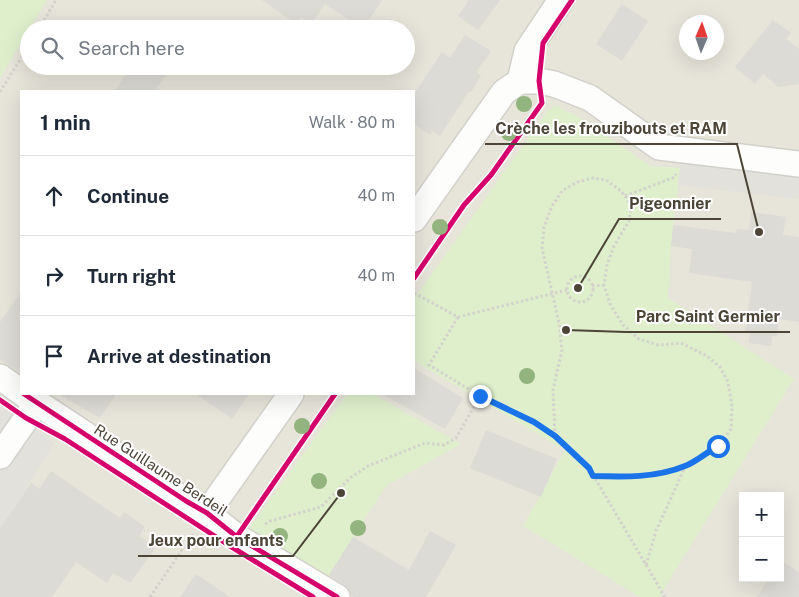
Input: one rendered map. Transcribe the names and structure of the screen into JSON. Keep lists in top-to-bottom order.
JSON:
{
  "streets": {
    "street": ["Rue Guillaume Berdeil"]
  },
  "places": [
    "Crèche les frouzibouts et RAM",
    "Pigeonnier",
    "Parc Saint Germier",
    "Jeux pour enfants"
  ],
  "north": "top",
  "page": {
    "search": "Search here",
    "heading": ["1 min", "Walk · 80 m"],
    "list": [
      ["Continue", "40 m"],
      ["Turn right", "40 m"],
      "Arrive at destination"
    ],
    "map_buttons": ["+", "−"]
  }
}
